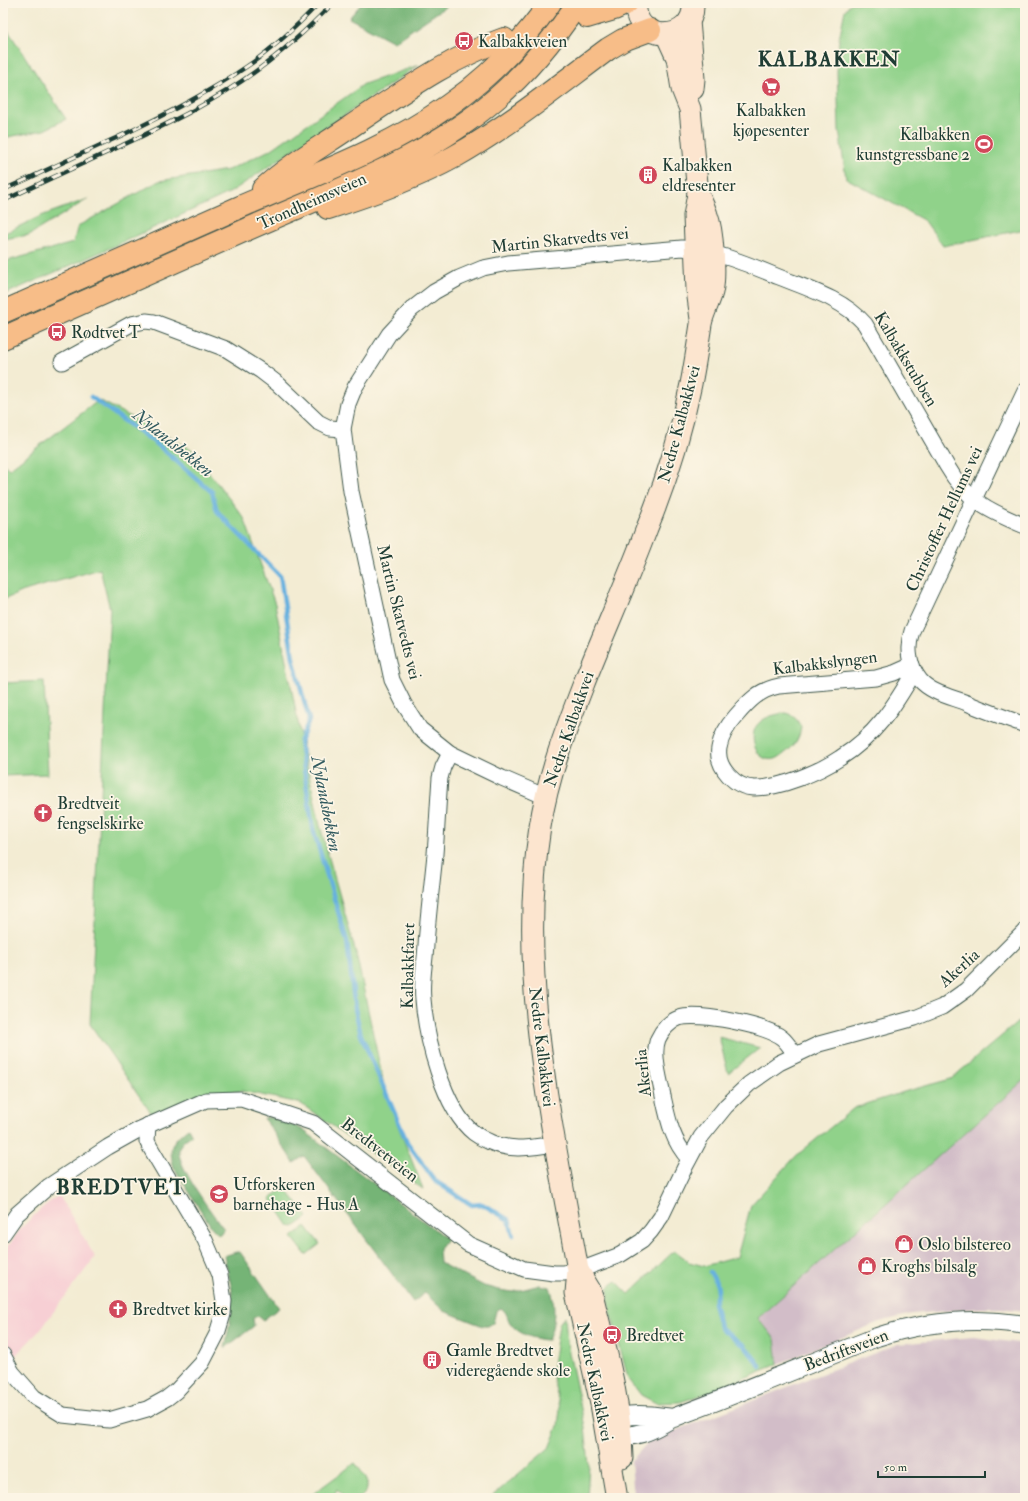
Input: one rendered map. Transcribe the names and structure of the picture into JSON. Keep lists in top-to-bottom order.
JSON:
{
  "streets": {
    "highway": ["Trondheimsveien"],
    "main road": ["Nedre Kalbakkvei"],
    "street": [
      "Martin Skatvedts vei",
      "Kalbakkstubben",
      "Christoffer Hellums vei",
      "Kalbakkslyngen",
      "Kalbakkfaret",
      "Akerlia",
      "Bredtvetveien",
      "Bedriftsveien"
    ]
  },
  "crossings": [
    ["Martin Skatvedts vei", "Kalbakkstubben"],
    ["Martin Skatvedts vei", "Nedre Kalbakkvei"],
    ["Martin Skatvedts vei", "Kalbakkfaret"],
    ["Kalbakkstubben", "Nedre Kalbakkvei"],
    ["Kalbakkstubben", "Christoffer Hellums vei"],
    ["Nedre Kalbakkvei", "Kalbakkfaret"],
    ["Nedre Kalbakkvei", "Akerlia"],
    ["Nedre Kalbakkvei", "Bredtvetveien"],
    ["Nedre Kalbakkvei", "Bedriftsveien"],
    ["Christoffer Hellums vei", "Kalbakkslyngen"],
    ["Akerlia", "Bredtvetveien"]
  ],
  "districts": ["KALBAKKEN", "BREDTVET"],
  "water": ["Nylandsbekken"],
  "places": {
    "bus stop": ["Kalbakkveien", "Rødtvet T", "Bredtvet"],
    "supermarket": ["Kalbakken kjøpesenter"],
    "sports": ["Kalbakken kunstgressbane 2"],
    "building": ["Kalbakken eldresenter", "Gamle Bredtvet videregående skole"],
    "church": ["Bredtveit fengselskirke", "Bredtvet kirke"],
    "school or university": ["Utforskeren barnehage - Hus A"],
    "shop": ["Oslo bilstereo", "Kroghs bilsalg"]
  },
  "scale_bar": "50 m"
}
